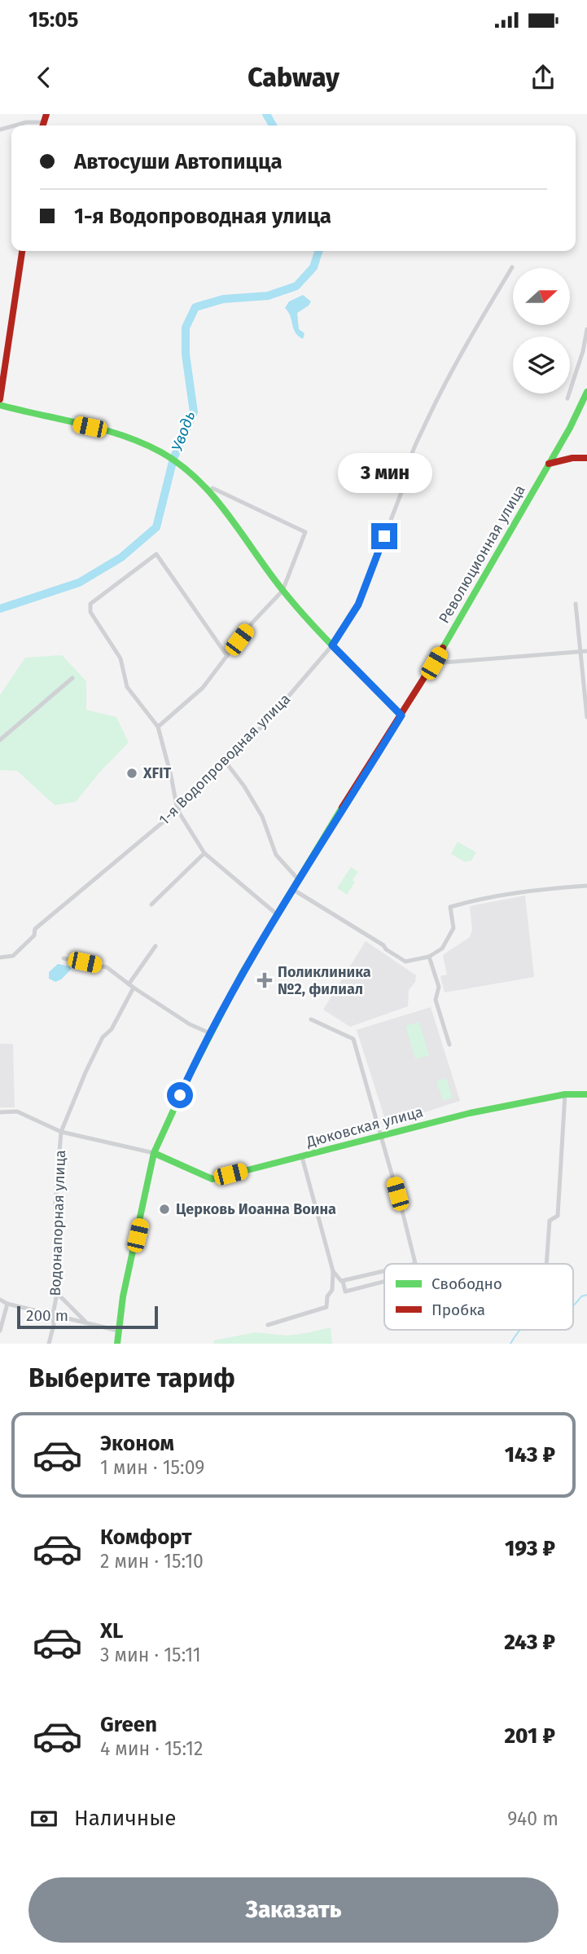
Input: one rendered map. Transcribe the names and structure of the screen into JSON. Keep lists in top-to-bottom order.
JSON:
{
  "streets": {
    "main road": ["Революционная улица", "Дюковская улица"],
    "street": ["1-я Водопроводная улица", "Водонапорная улица"]
  },
  "crossings": [
    ["Революционная улица", "Дюковская улица"]
  ],
  "water": ["Уводь"],
  "places": {
    "other": ["XFIT", "Церковь Иоанна Воина"],
    "health": ["Поликлиника №2, филиал"]
  },
  "legend": ["Свободно", "Пробка"],
  "scale_bar": "200 m",
  "north": "right",
  "page": {
    "status": "15:05",
    "header": "Cabway",
    "banner": ["Автосуши Автопицца", "1-я Водопроводная улица"],
    "bubble": "3 мин",
    "scale": "200 m",
    "heading": "Выберите тариф",
    "list": [
      {
        "name": "Эконом",
        "note": "1 мин · 15:09",
        "value": "143 ₽"
      },
      {
        "name": "Комфорт",
        "note": "2 мин · 15:10",
        "value": "193 ₽"
      },
      {
        "name": "XL",
        "note": "3 мин · 15:11",
        "value": "243 ₽"
      },
      {
        "name": "Green",
        "note": "4 мин · 15:12",
        "value": "201 ₽"
      }
    ],
    "pay": ["Наличные", "940 m"],
    "buttons": "Заказать"
  }
}
